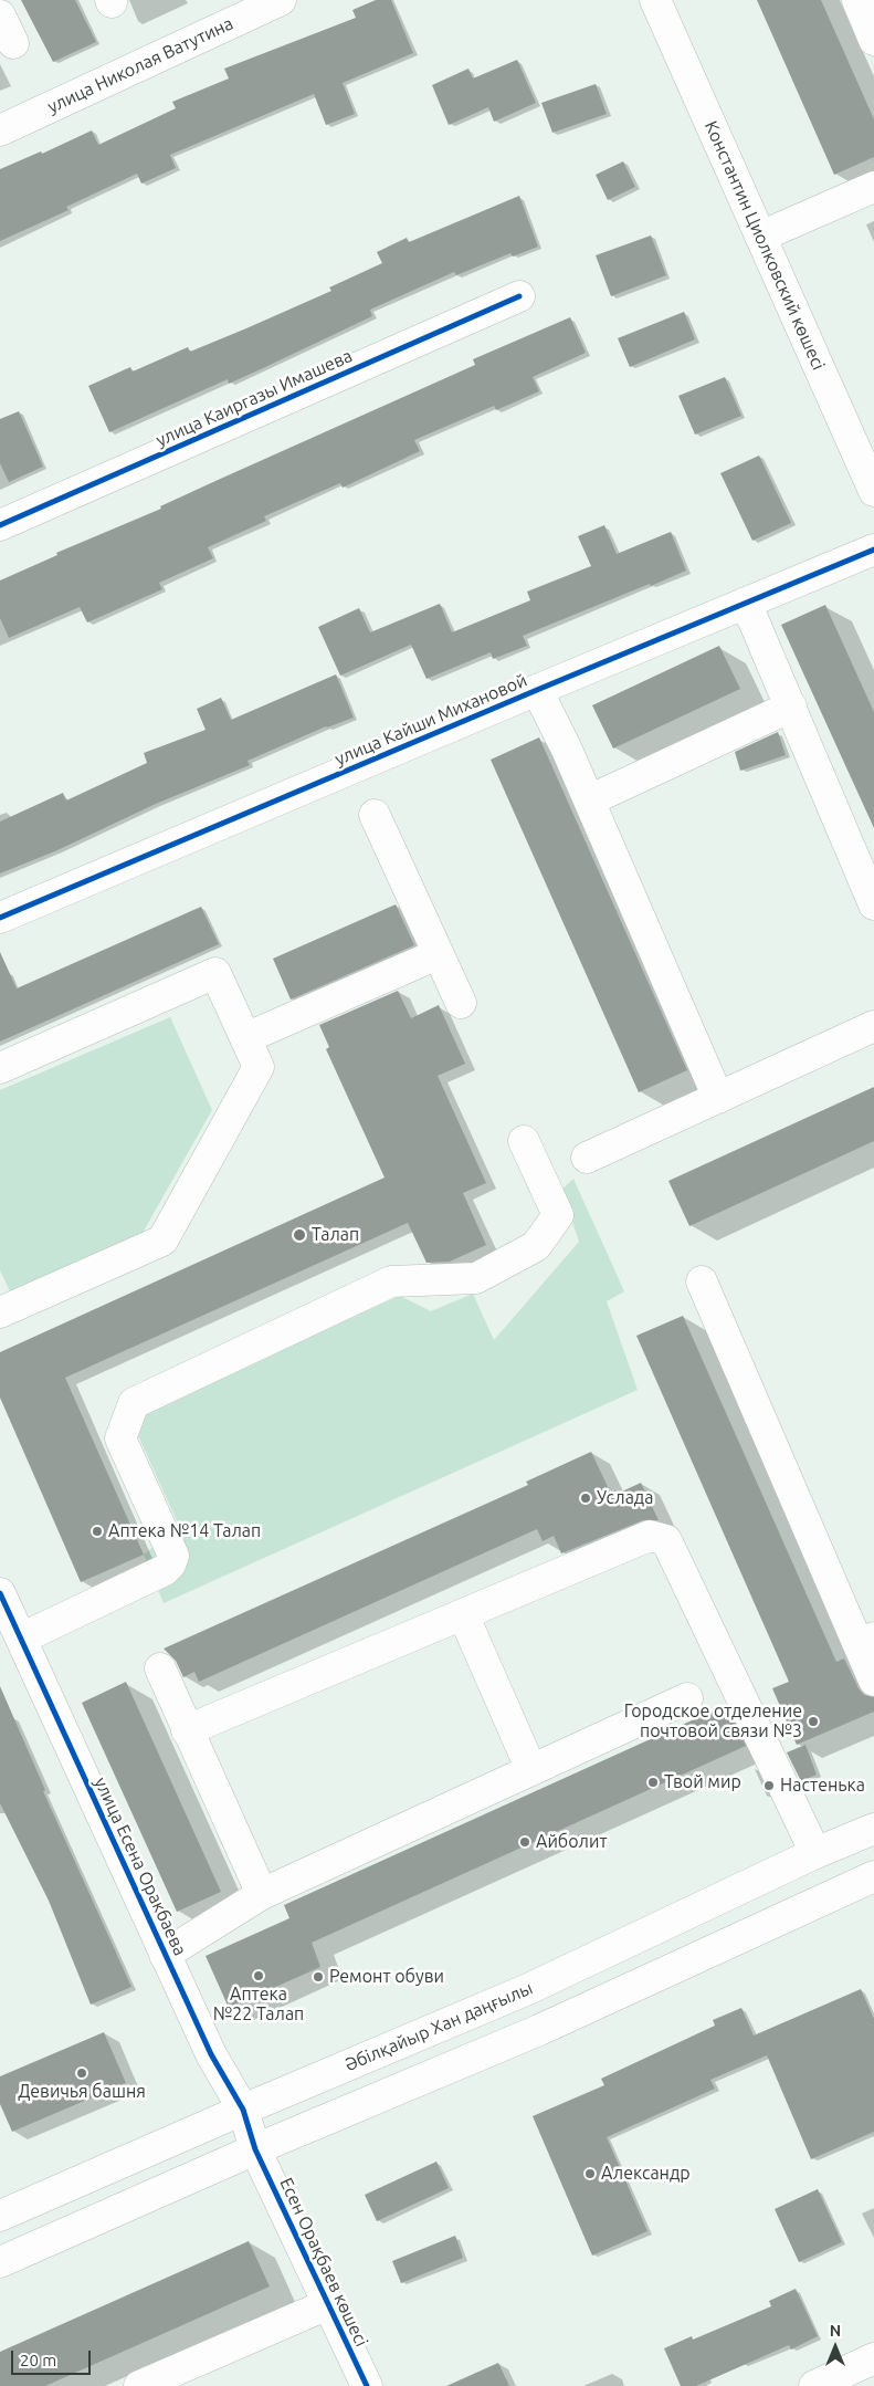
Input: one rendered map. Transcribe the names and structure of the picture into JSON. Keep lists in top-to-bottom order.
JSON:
{
  "streets": {
    "street": [
      "улица Николая Ватутина",
      "Константин Циолковский көшесі",
      "улица Каиргазы Имашева",
      "улица Кайши Михановой",
      "улица Есена Оракбаева",
      "Әбілқайыр Хан даңғылы",
      "Есен Орақбаев көшесі"
    ]
  },
  "crossings": [
    ["улица Есена Оракбаева", "Әбілқайыр Хан даңғылы"],
    ["улица Есена Оракбаева", "Есен Орақбаев көшесі"]
  ],
  "places": [
    "Талап",
    "Услада",
    "Аптека №14 Талап",
    "Городское отделение почтовой связи №3",
    "Твой мир",
    "Настенька",
    "Айболит",
    "Аптека №22 Талап",
    "Ремонт обуви",
    "Девичья башня",
    "Александр"
  ],
  "scale_bar": "20 m",
  "north": "top"
}
